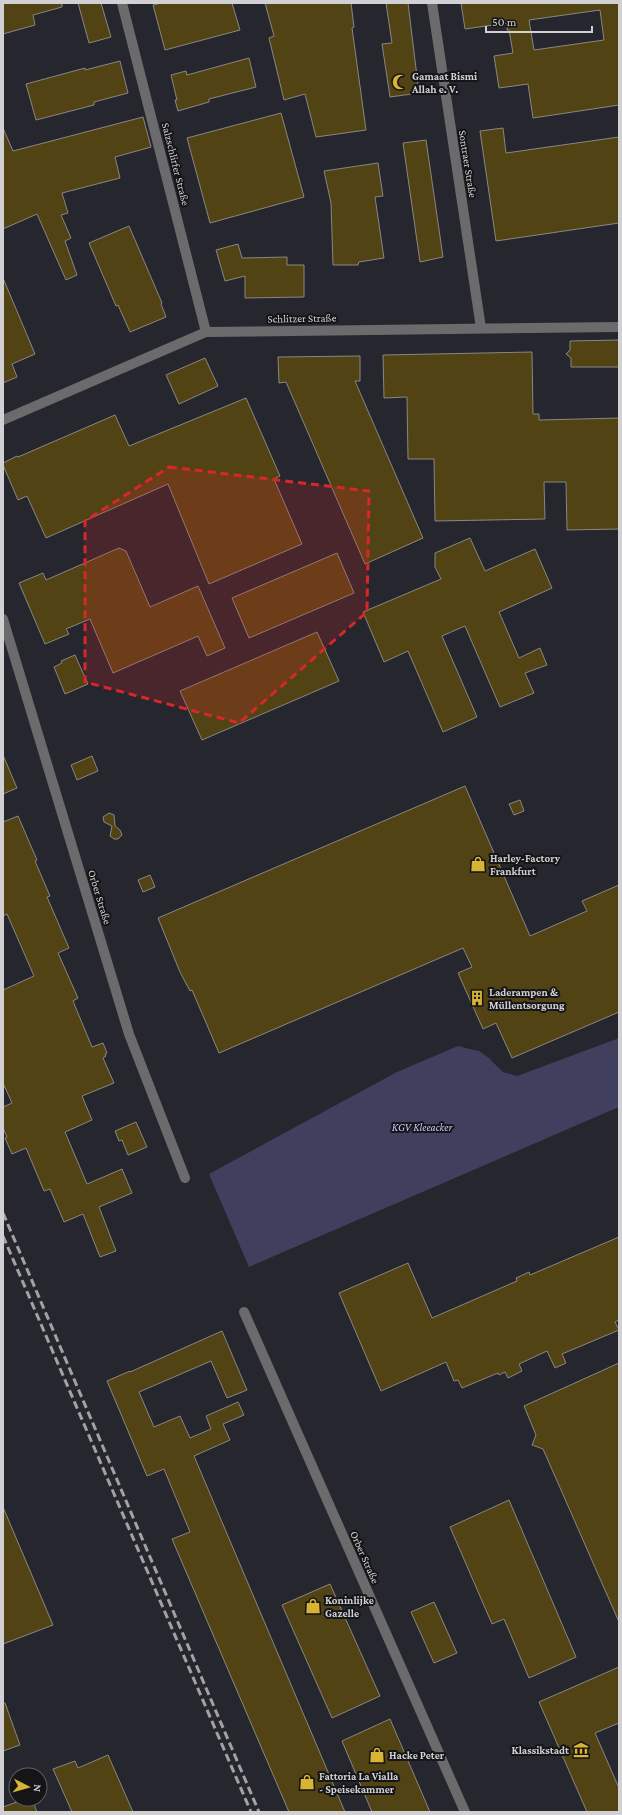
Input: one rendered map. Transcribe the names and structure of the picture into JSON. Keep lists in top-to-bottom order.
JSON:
{
  "streets": {
    "street": [
      "Salzschlirfer Straße",
      "Sontraer Straße",
      "Schlitzer Straße",
      "Orber Straße"
    ]
  },
  "crossings": [
    ["Salzschlirfer Straße", "Schlitzer Straße"],
    ["Sontraer Straße", "Schlitzer Straße"]
  ],
  "parks": ["KGV Kleeacker"],
  "places": {
    "mosque": ["Gamaat Bismi Allah e. V."],
    "shop": [
      "Harley-Factory Frankfurt",
      "Koninlijke Gazelle",
      "Hacke Peter",
      "Fattoria La Vialla - Speisekammer"
    ],
    "building": ["Laderampen & Müllentsorgung"],
    "museum": ["Klassikstadt"]
  },
  "scale_bar": "50 m",
  "north": "right"
}
